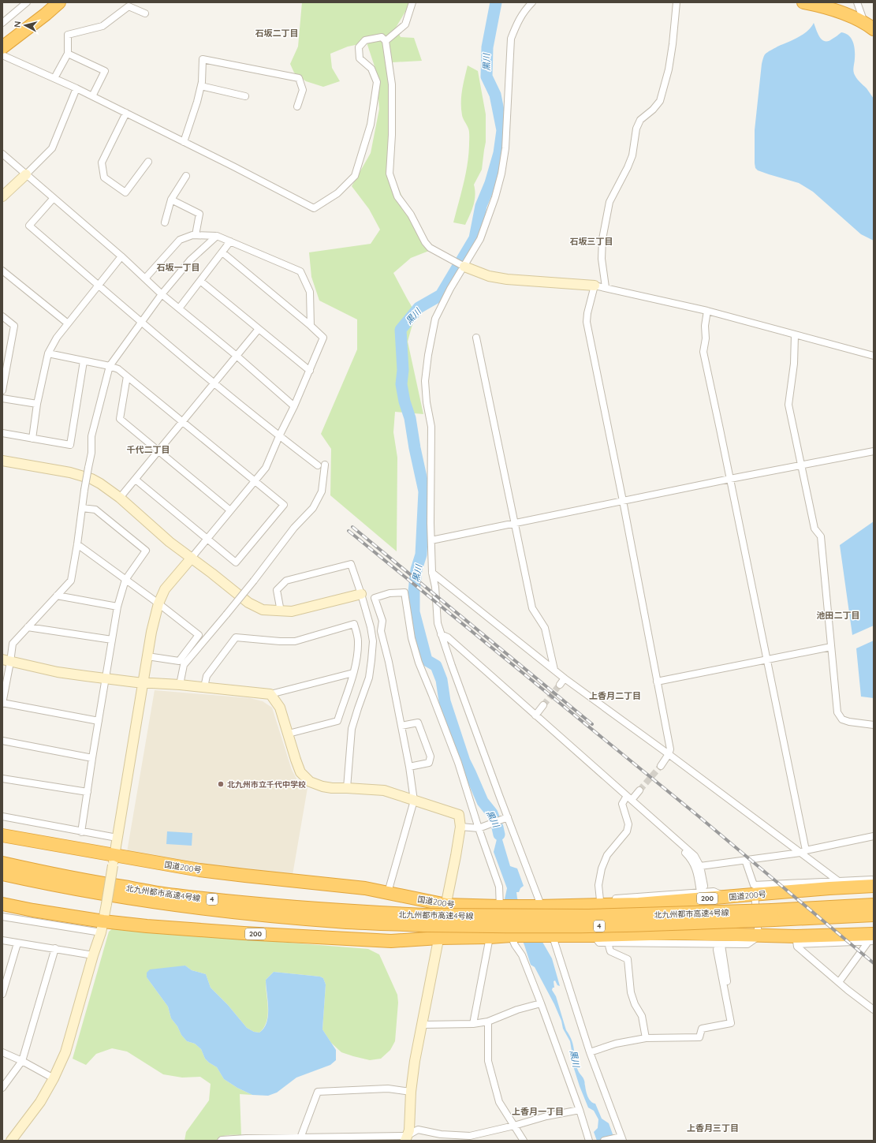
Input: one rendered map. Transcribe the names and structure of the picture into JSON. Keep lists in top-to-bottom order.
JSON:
{
  "streets": {
    "highway": [
      "国道200号",
      "北九州都市高速4号線",
      "200",
      "4"
    ]
  },
  "districts": [
    "石坂二丁目",
    "石坂三丁目",
    "石坂一丁目",
    "千代二丁目",
    "池田二丁目",
    "上香月二丁目",
    "上香月一丁目",
    "上香月三丁目"
  ],
  "water": ["黒川"],
  "places": ["北九州市立千代中学校"],
  "north": "left"
}
